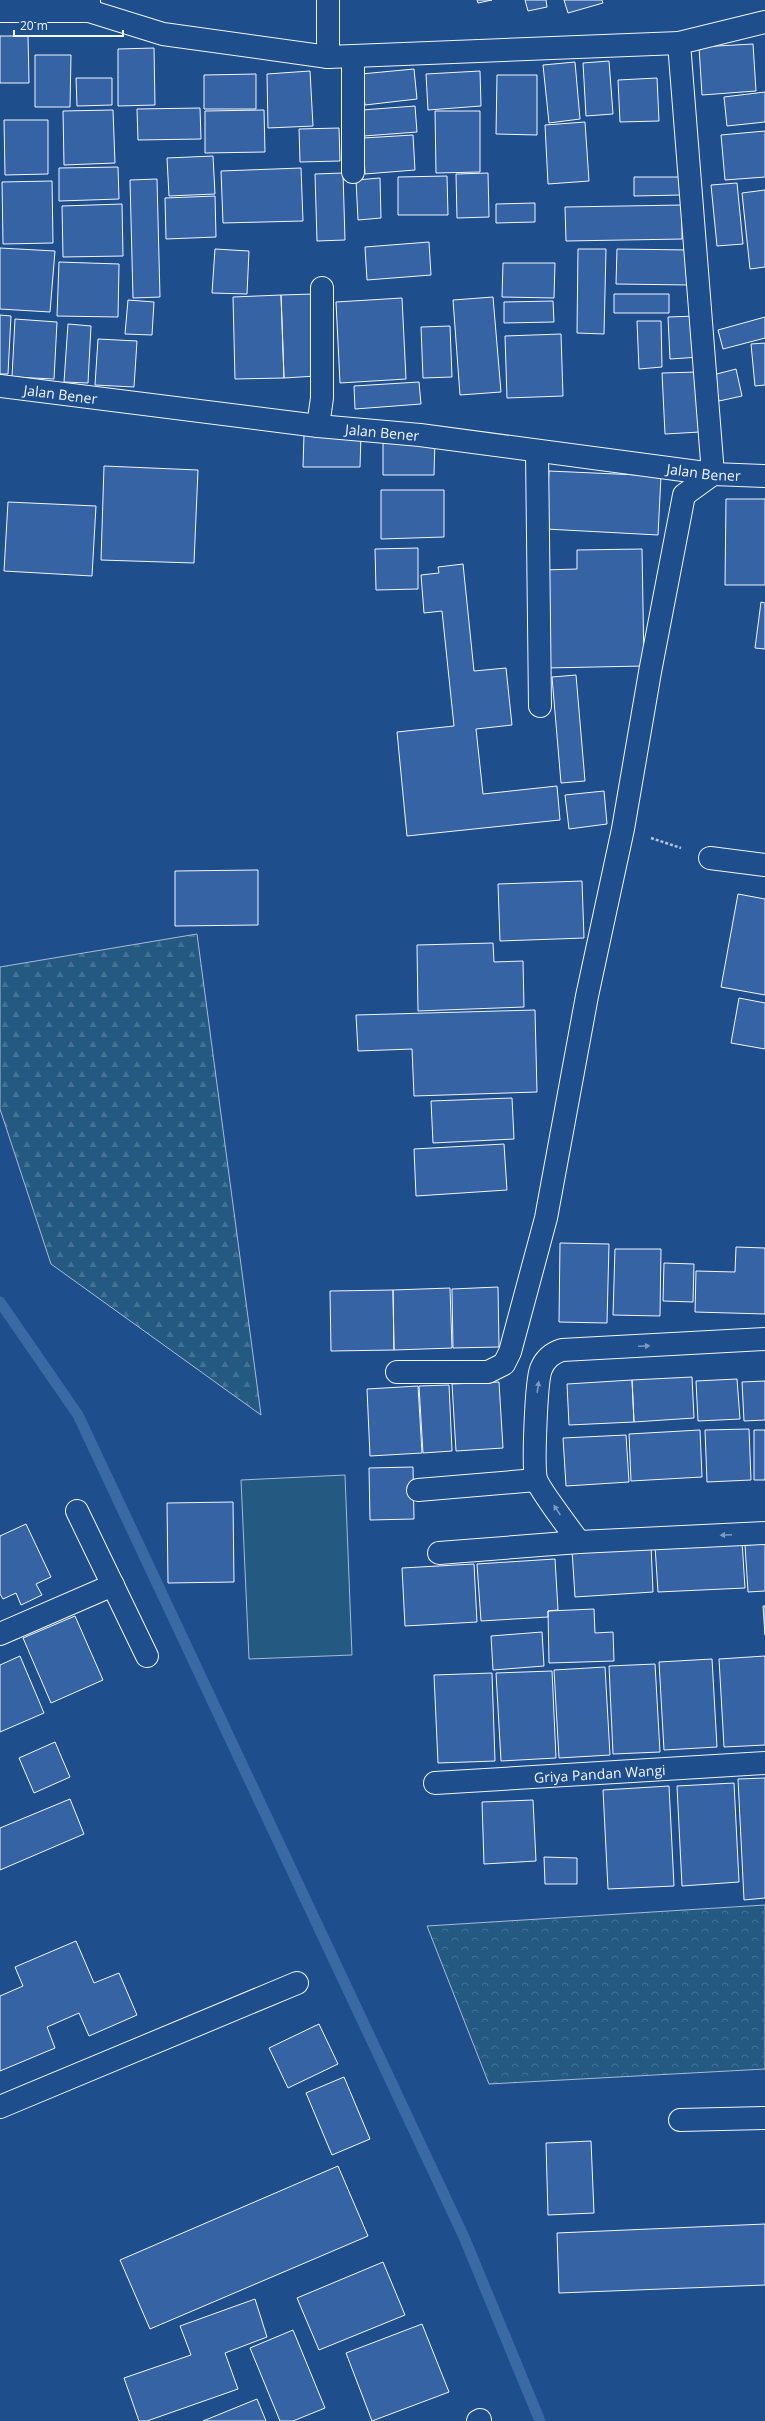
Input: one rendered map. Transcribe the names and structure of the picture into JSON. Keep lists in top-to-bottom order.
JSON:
{
  "streets": {
    "street": ["Jalan Bener", "Griya Pandan Wangi"]
  },
  "scale_bar": "20 m"
}
